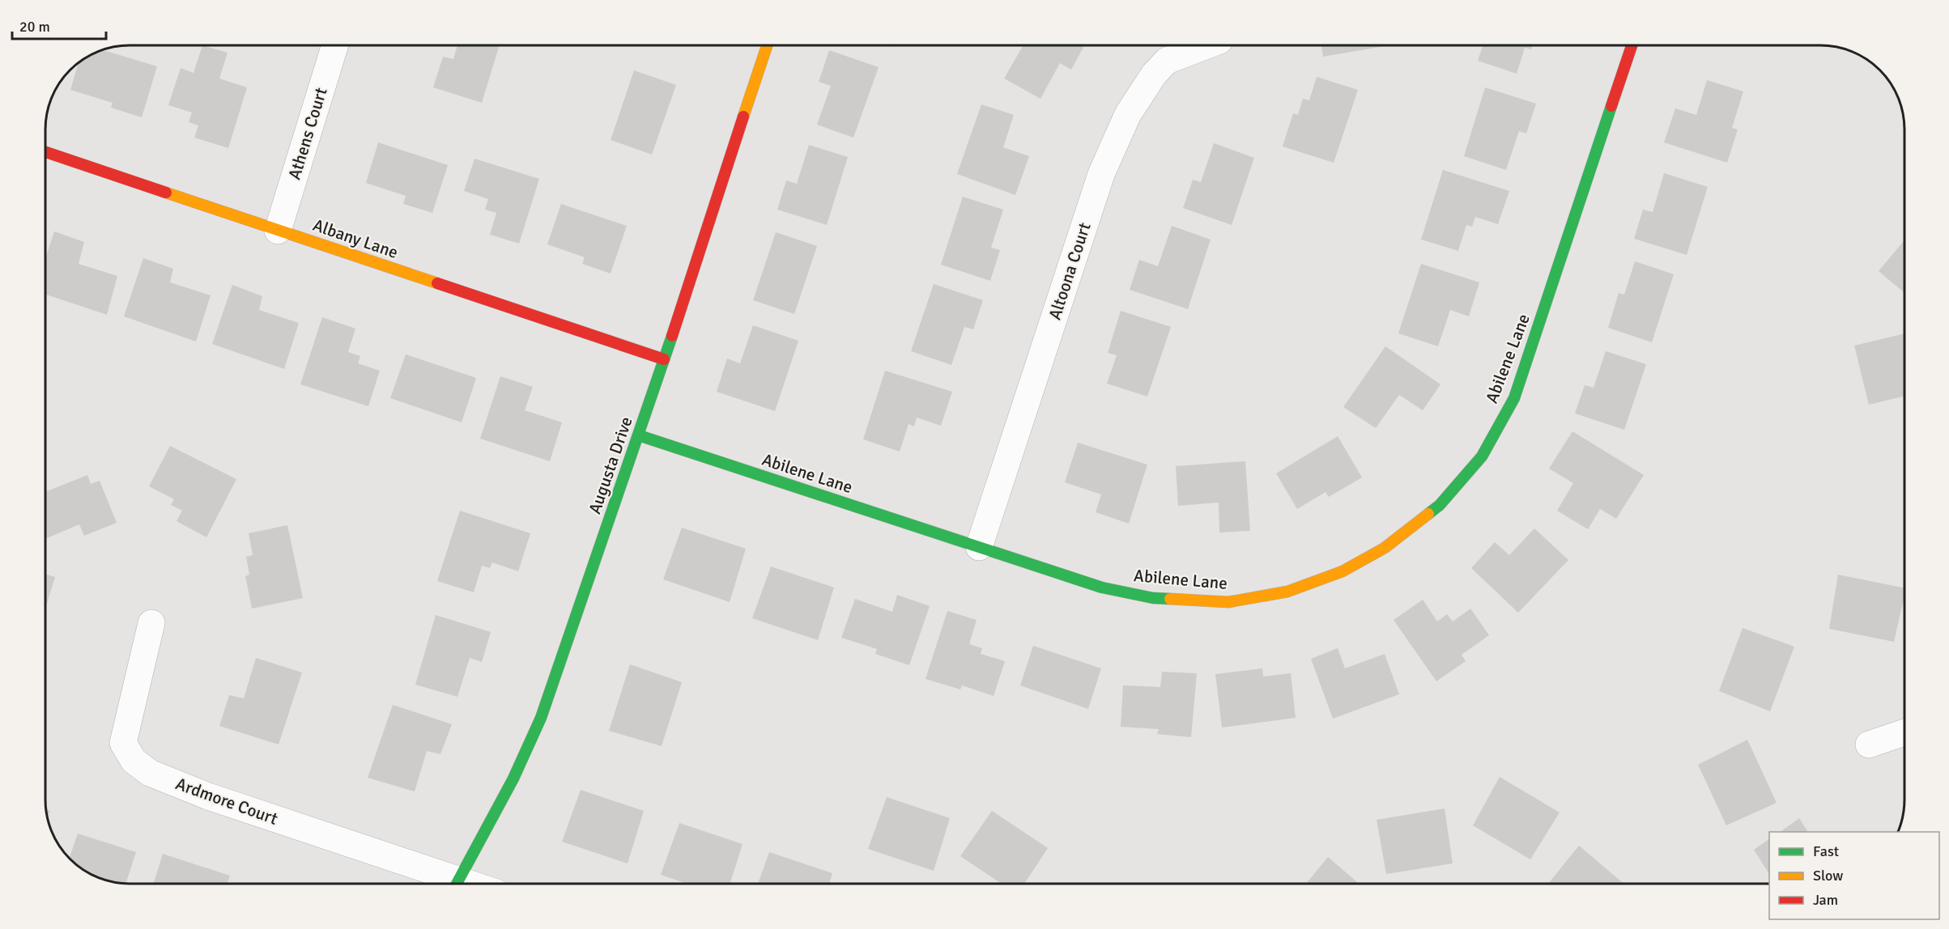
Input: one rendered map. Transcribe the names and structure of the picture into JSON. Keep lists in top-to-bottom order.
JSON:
{
  "streets": {
    "street": [
      "Athens Court",
      "Albany Lane",
      "Altoona Court",
      "Abilene Lane",
      "Augusta Drive",
      "Ardmore Court"
    ]
  },
  "crossings": [
    ["Athens Court", "Albany Lane"],
    ["Albany Lane", "Augusta Drive"],
    ["Altoona Court", "Abilene Lane"],
    ["Abilene Lane", "Augusta Drive"]
  ],
  "legend": ["Fast", "Slow", "Jam"],
  "scale_bar": "20 m"
}
